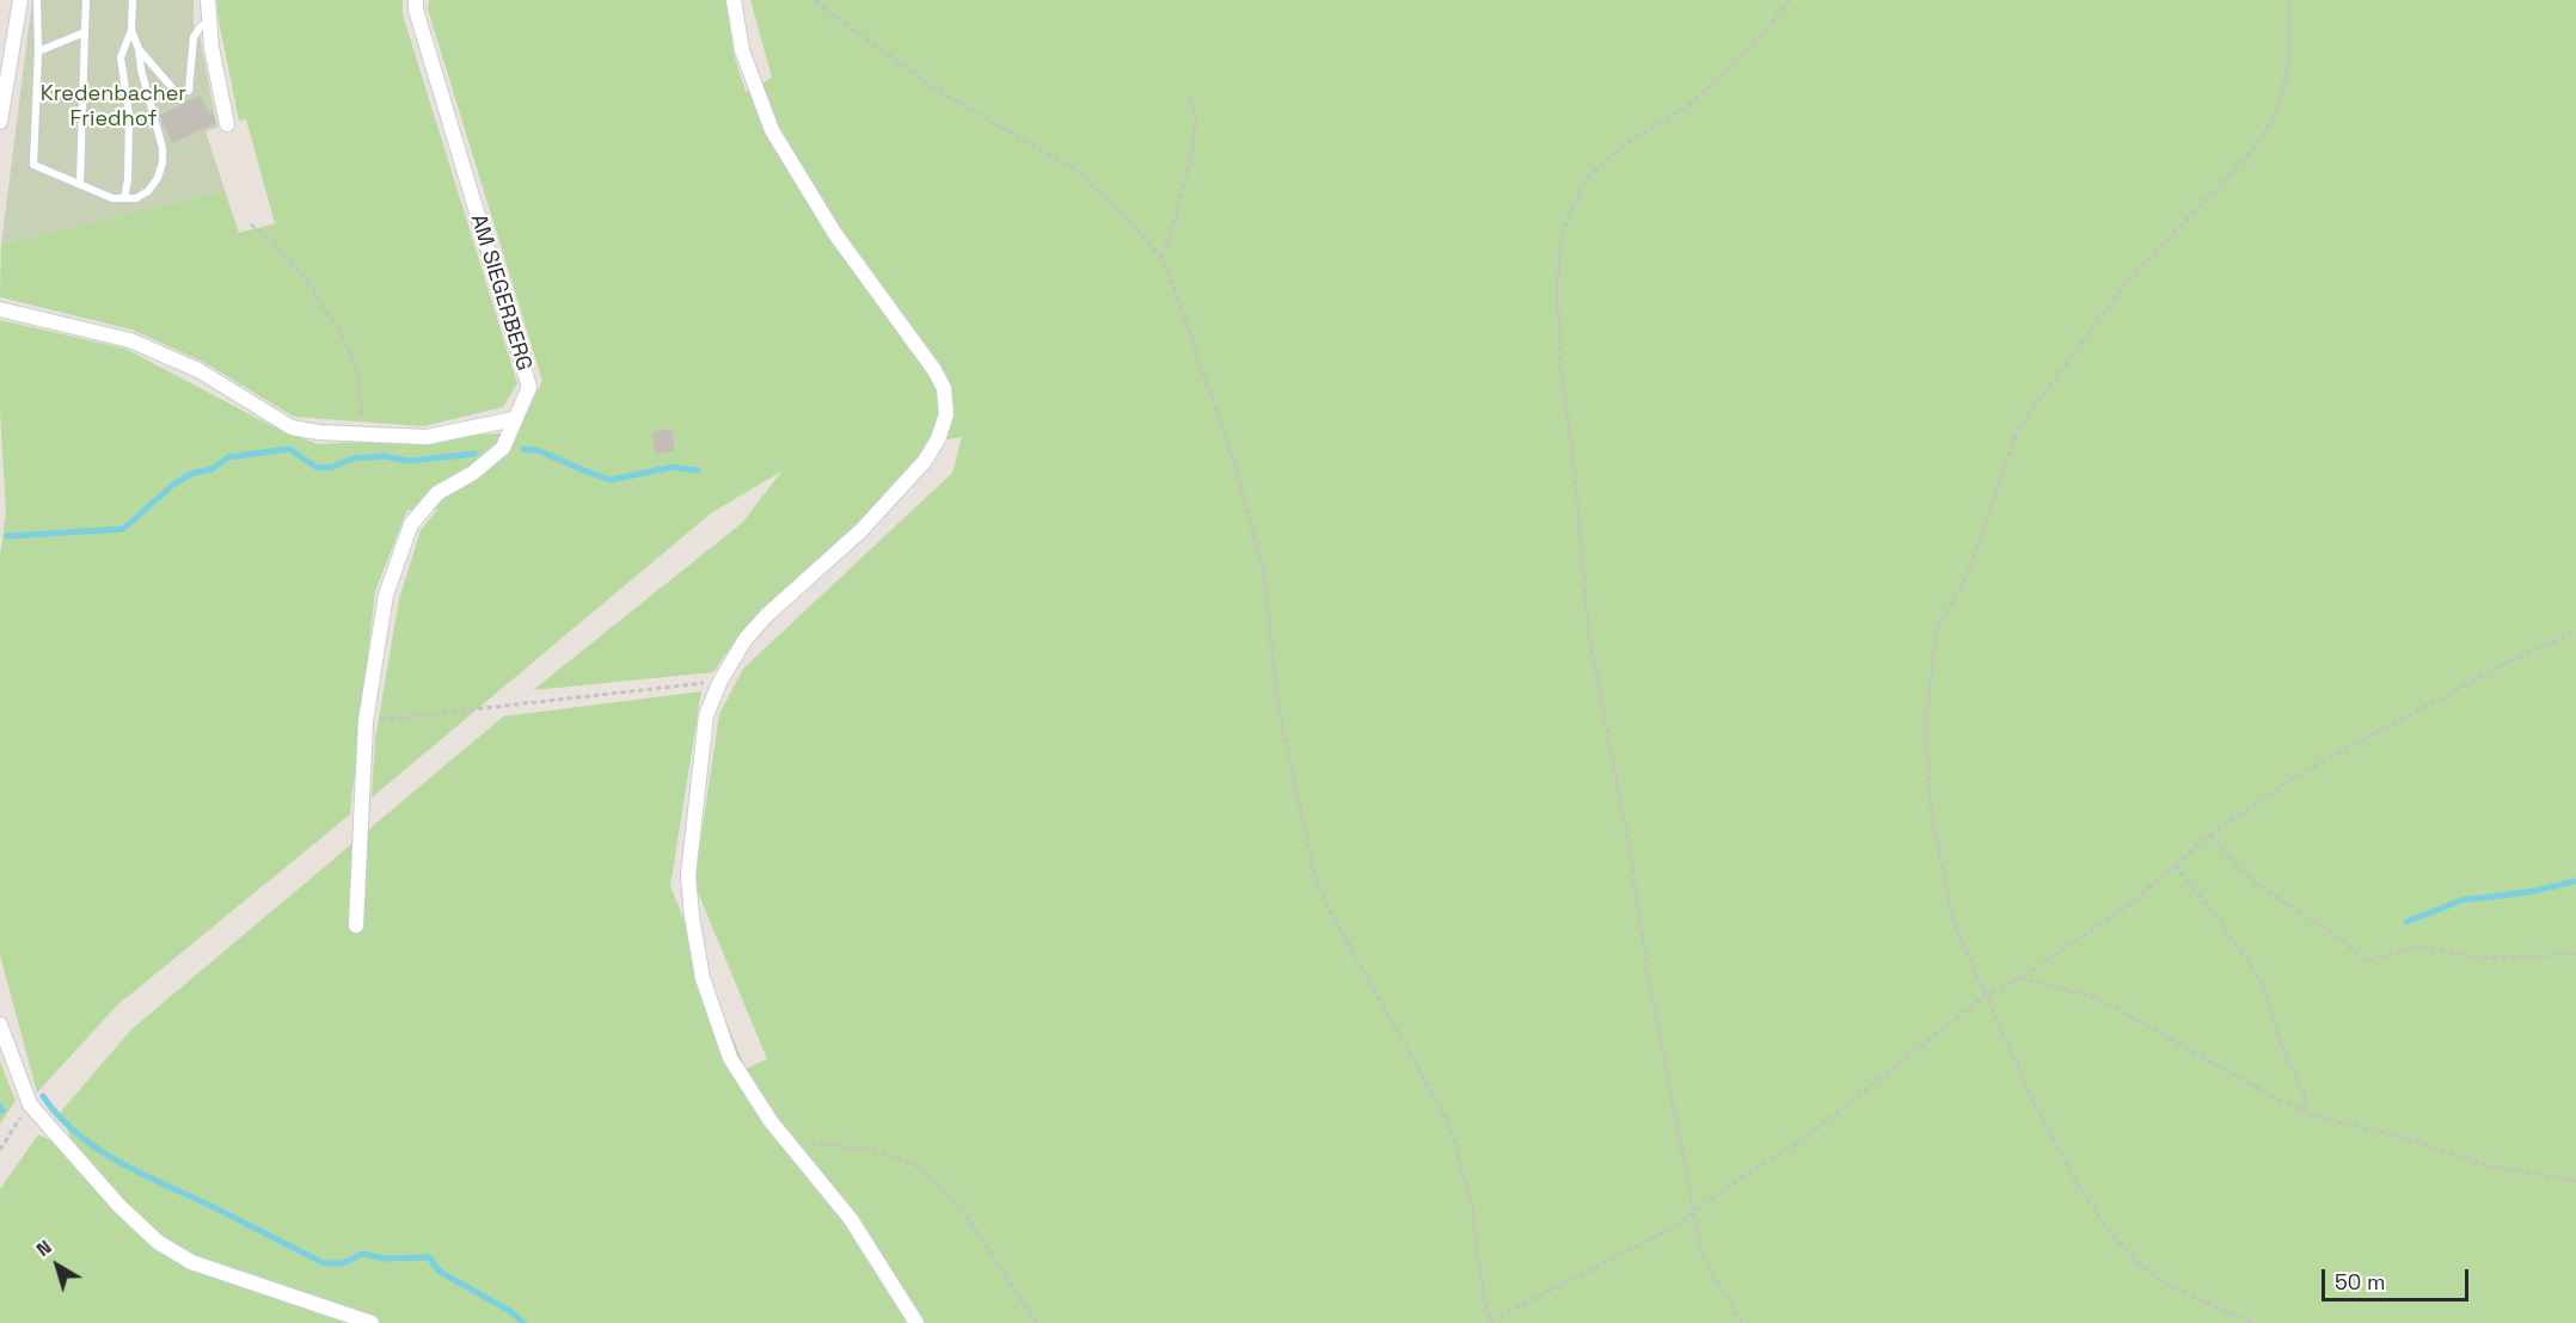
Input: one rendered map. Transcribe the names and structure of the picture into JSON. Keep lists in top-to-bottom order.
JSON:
{
  "streets": {
    "street": ["AM SIEGERBERG"]
  },
  "parks": ["Kredenbacher Friedhof"],
  "scale_bar": "50 m",
  "north": "top left"
}
